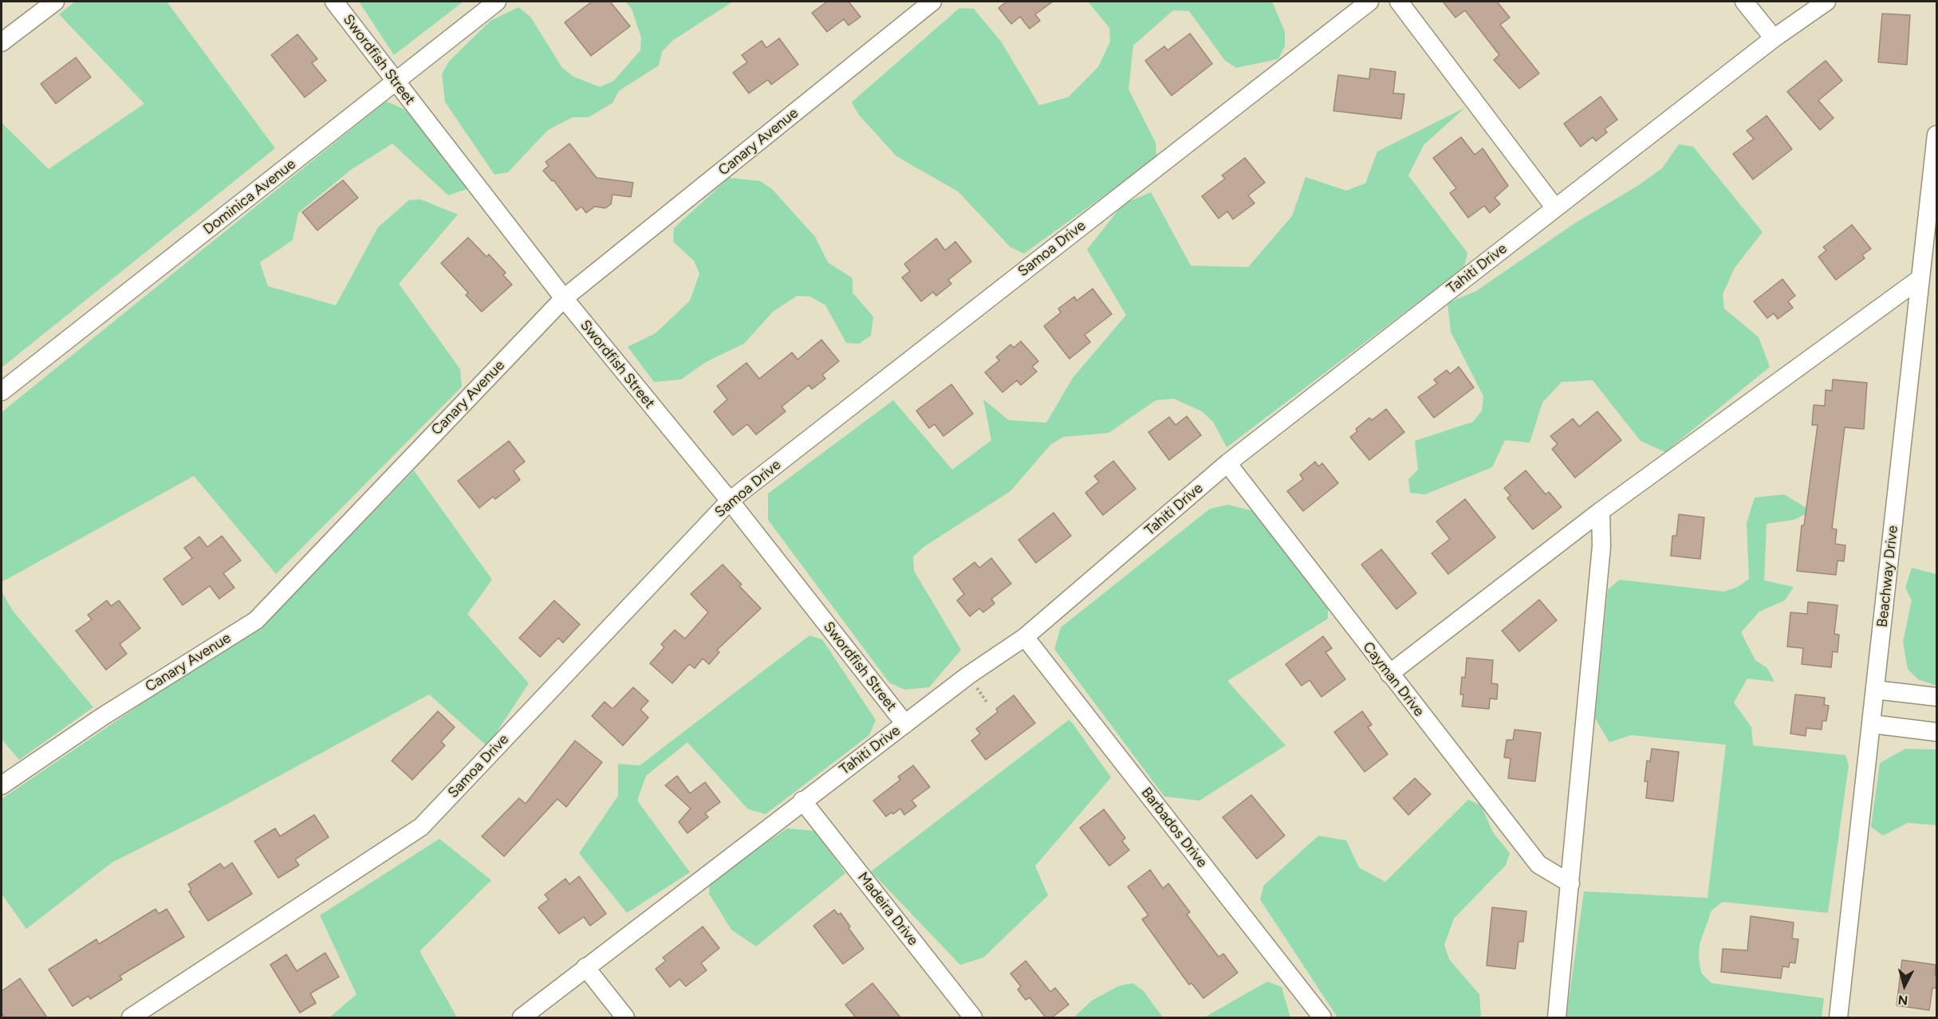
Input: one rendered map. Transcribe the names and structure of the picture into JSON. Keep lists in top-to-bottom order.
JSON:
{
  "streets": {
    "street": [
      "Swordfish Street",
      "Canary Avenue",
      "Dominica Avenue",
      "Samoa Drive",
      "Tahiti Drive",
      "Beachway Drive",
      "Cayman Drive",
      "Barbados Drive",
      "Madeira Drive"
    ]
  },
  "crossings": [
    ["Swordfish Street", "Canary Avenue"],
    ["Swordfish Street", "Dominica Avenue"],
    ["Swordfish Street", "Samoa Drive"],
    ["Swordfish Street", "Tahiti Drive"],
    ["Tahiti Drive", "Cayman Drive"],
    ["Tahiti Drive", "Barbados Drive"],
    ["Tahiti Drive", "Madeira Drive"]
  ],
  "north": "bottom"
}
